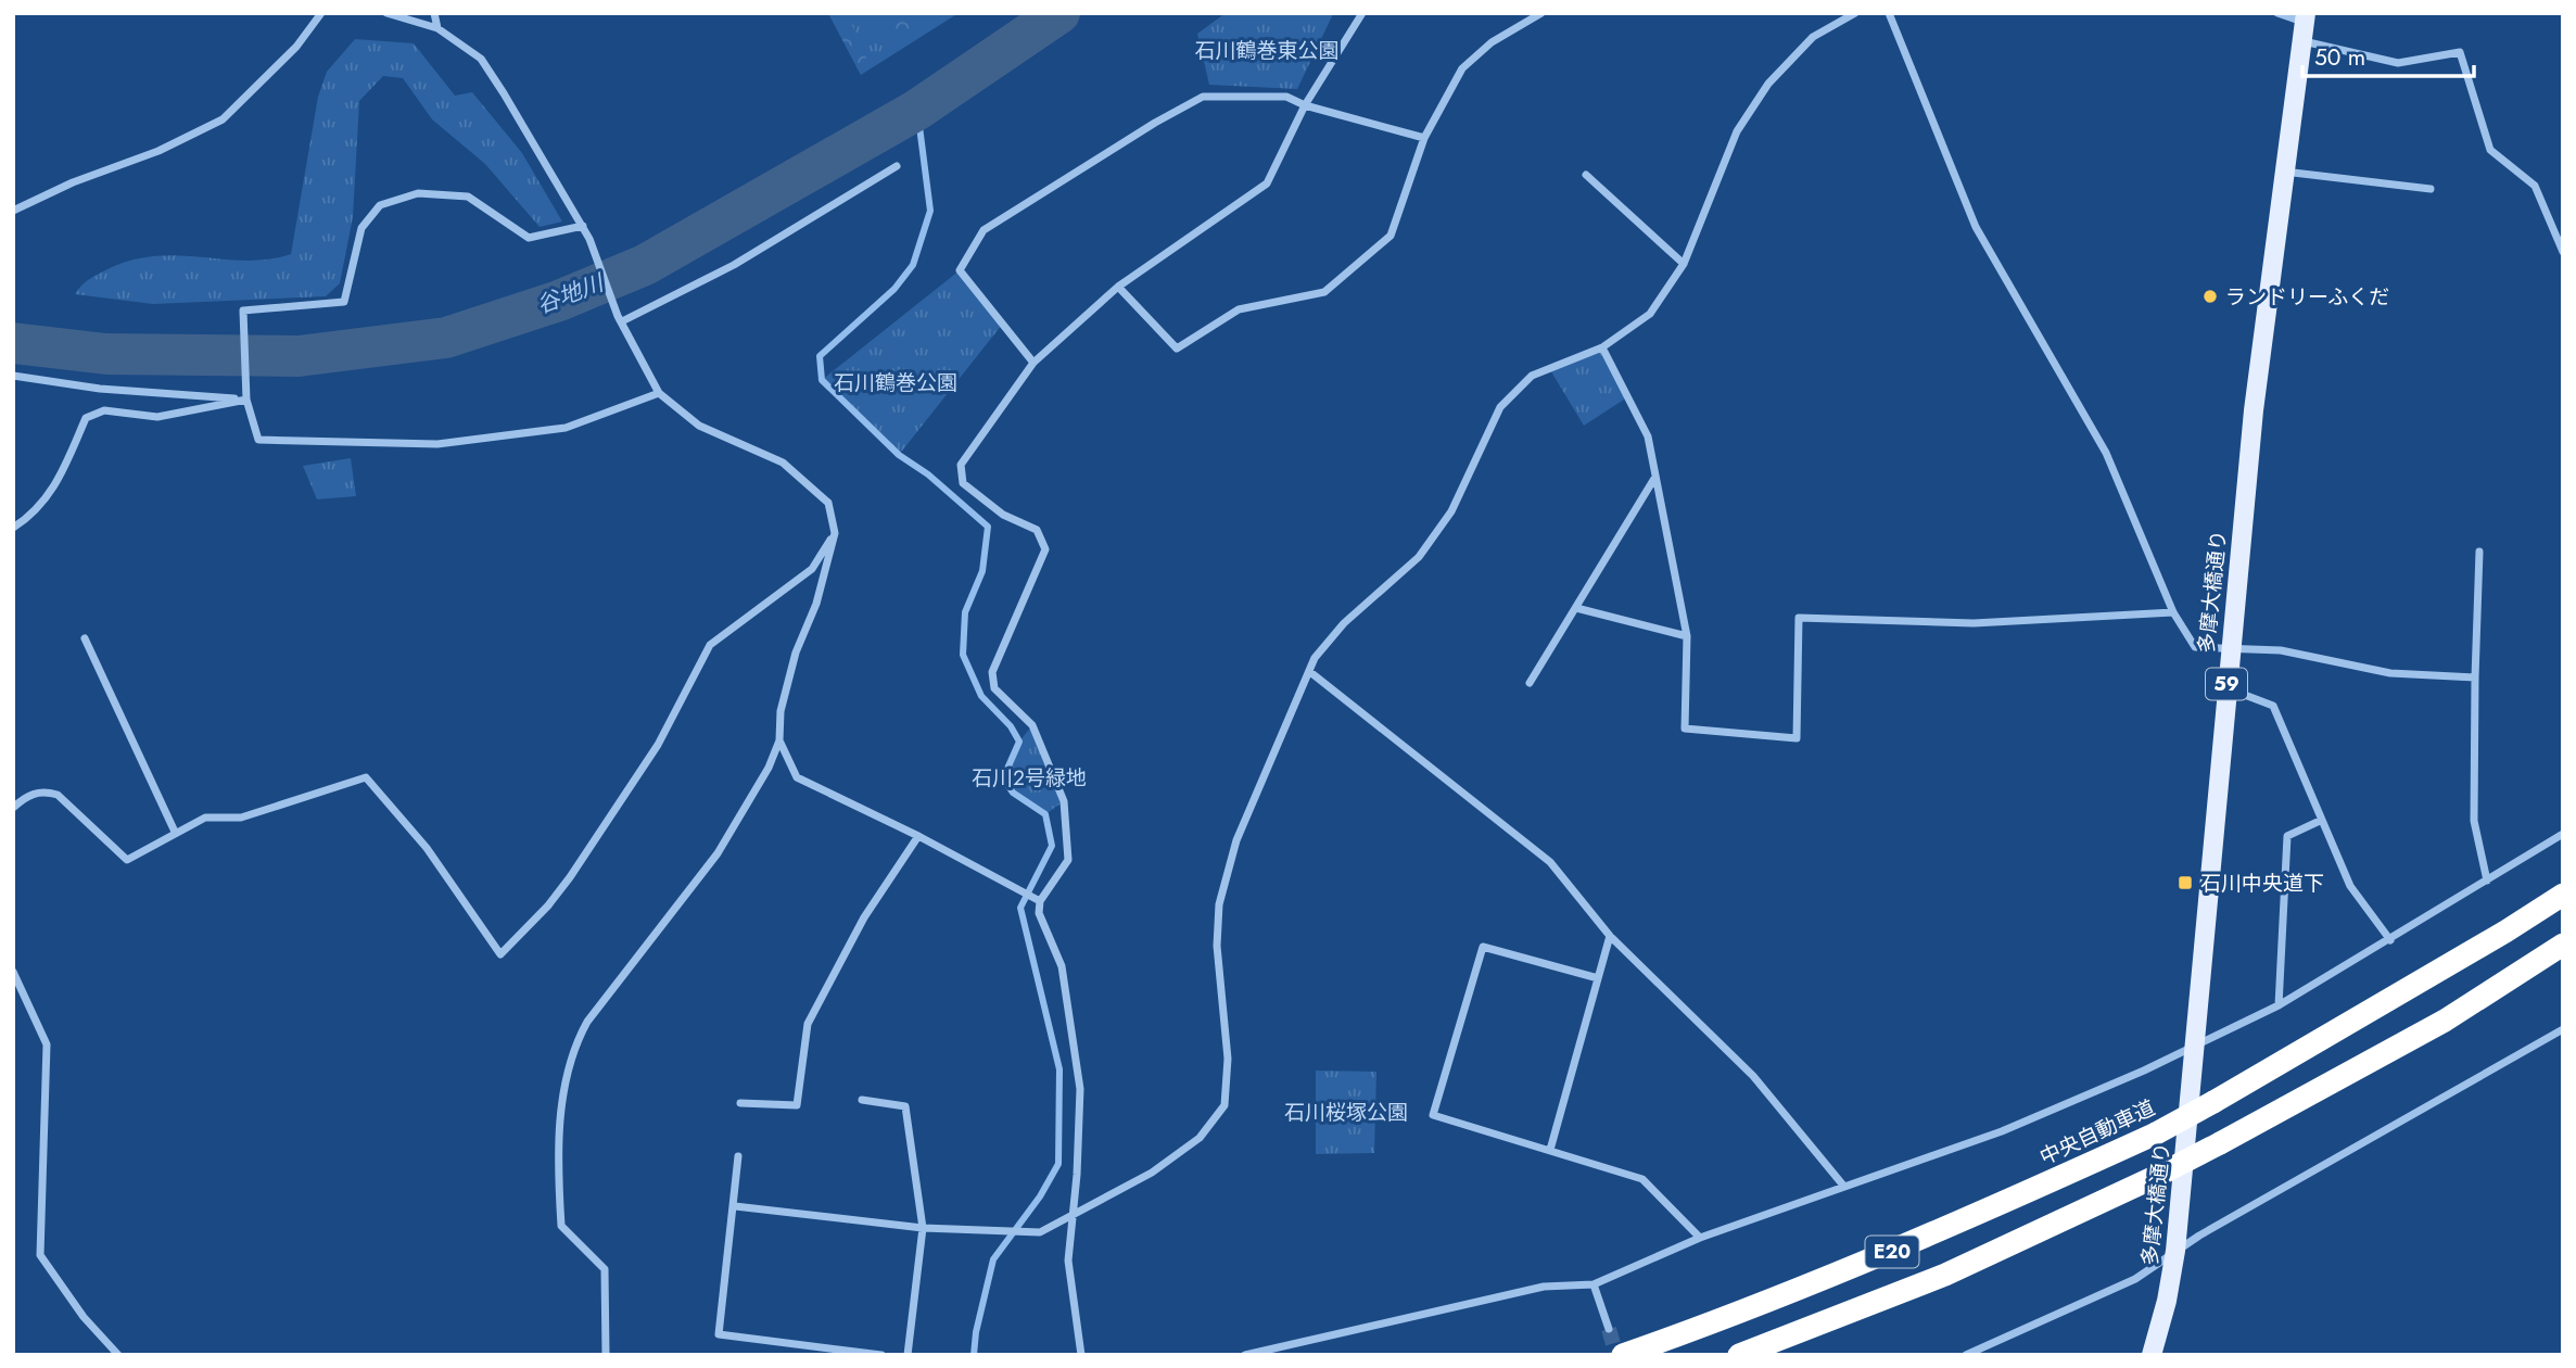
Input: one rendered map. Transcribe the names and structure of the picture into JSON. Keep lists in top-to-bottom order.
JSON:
{
  "streets": {
    "highway": ["中央自動車道", "E20"],
    "main road": ["多摩大橋通り", "59"]
  },
  "water": ["谷地川"],
  "parks": [
    "石川鶴巻東公園",
    "石川鶴巻公園",
    "石川２号緑地",
    "石川桜塚公園"
  ],
  "places": {
    "other": ["ランドリーふくだ"],
    "transit": ["石川中央道下"]
  },
  "scale_bar": "50 m"
}
